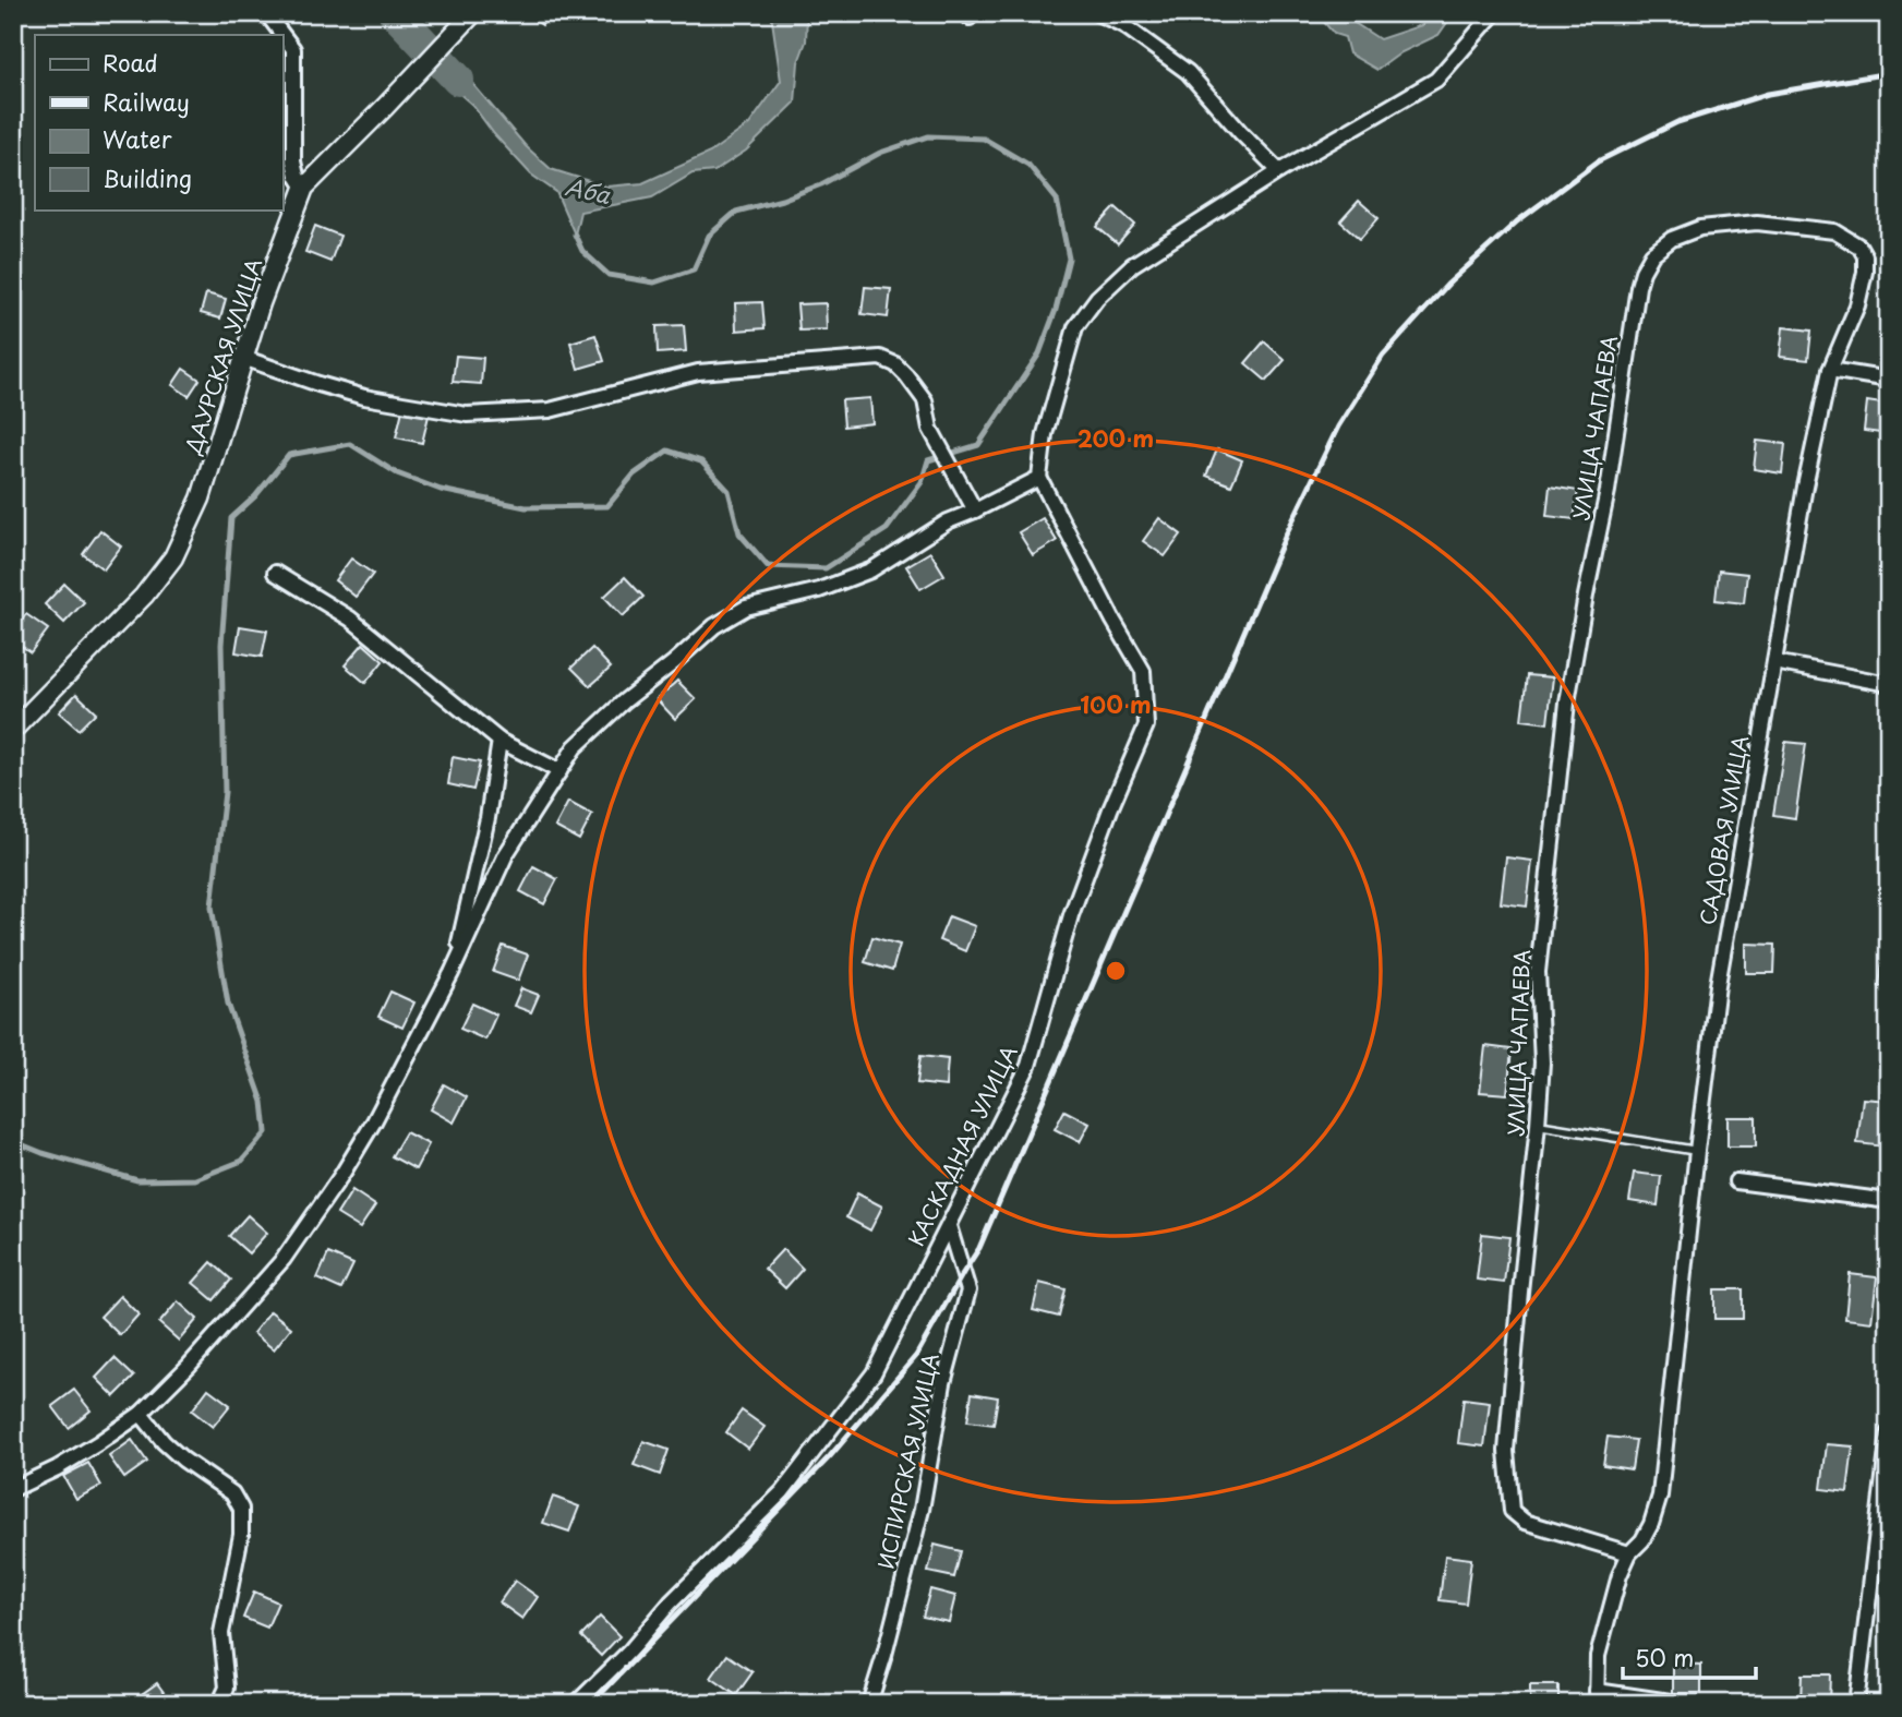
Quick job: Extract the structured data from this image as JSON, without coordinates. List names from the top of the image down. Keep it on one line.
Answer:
{"streets":{"street":["ДАУРСКАЯ УЛИЦА","УЛИЦА ЧАПАЕВА","САДОВАЯ УЛИЦА","КАСКАДНАЯ УЛИЦА","ИСПИРСКАЯ УЛИЦА"]},"crossings":[["УЛИЦА ЧАПАЕВА","САДОВАЯ УЛИЦА"],["КАСКАДНАЯ УЛИЦА","ИСПИРСКАЯ УЛИЦА"]],"water":["Аба"],"legend":["Road","Railway","Water","Building"],"scale_bar":"50 m","rings":["200 m","100 m"]}
